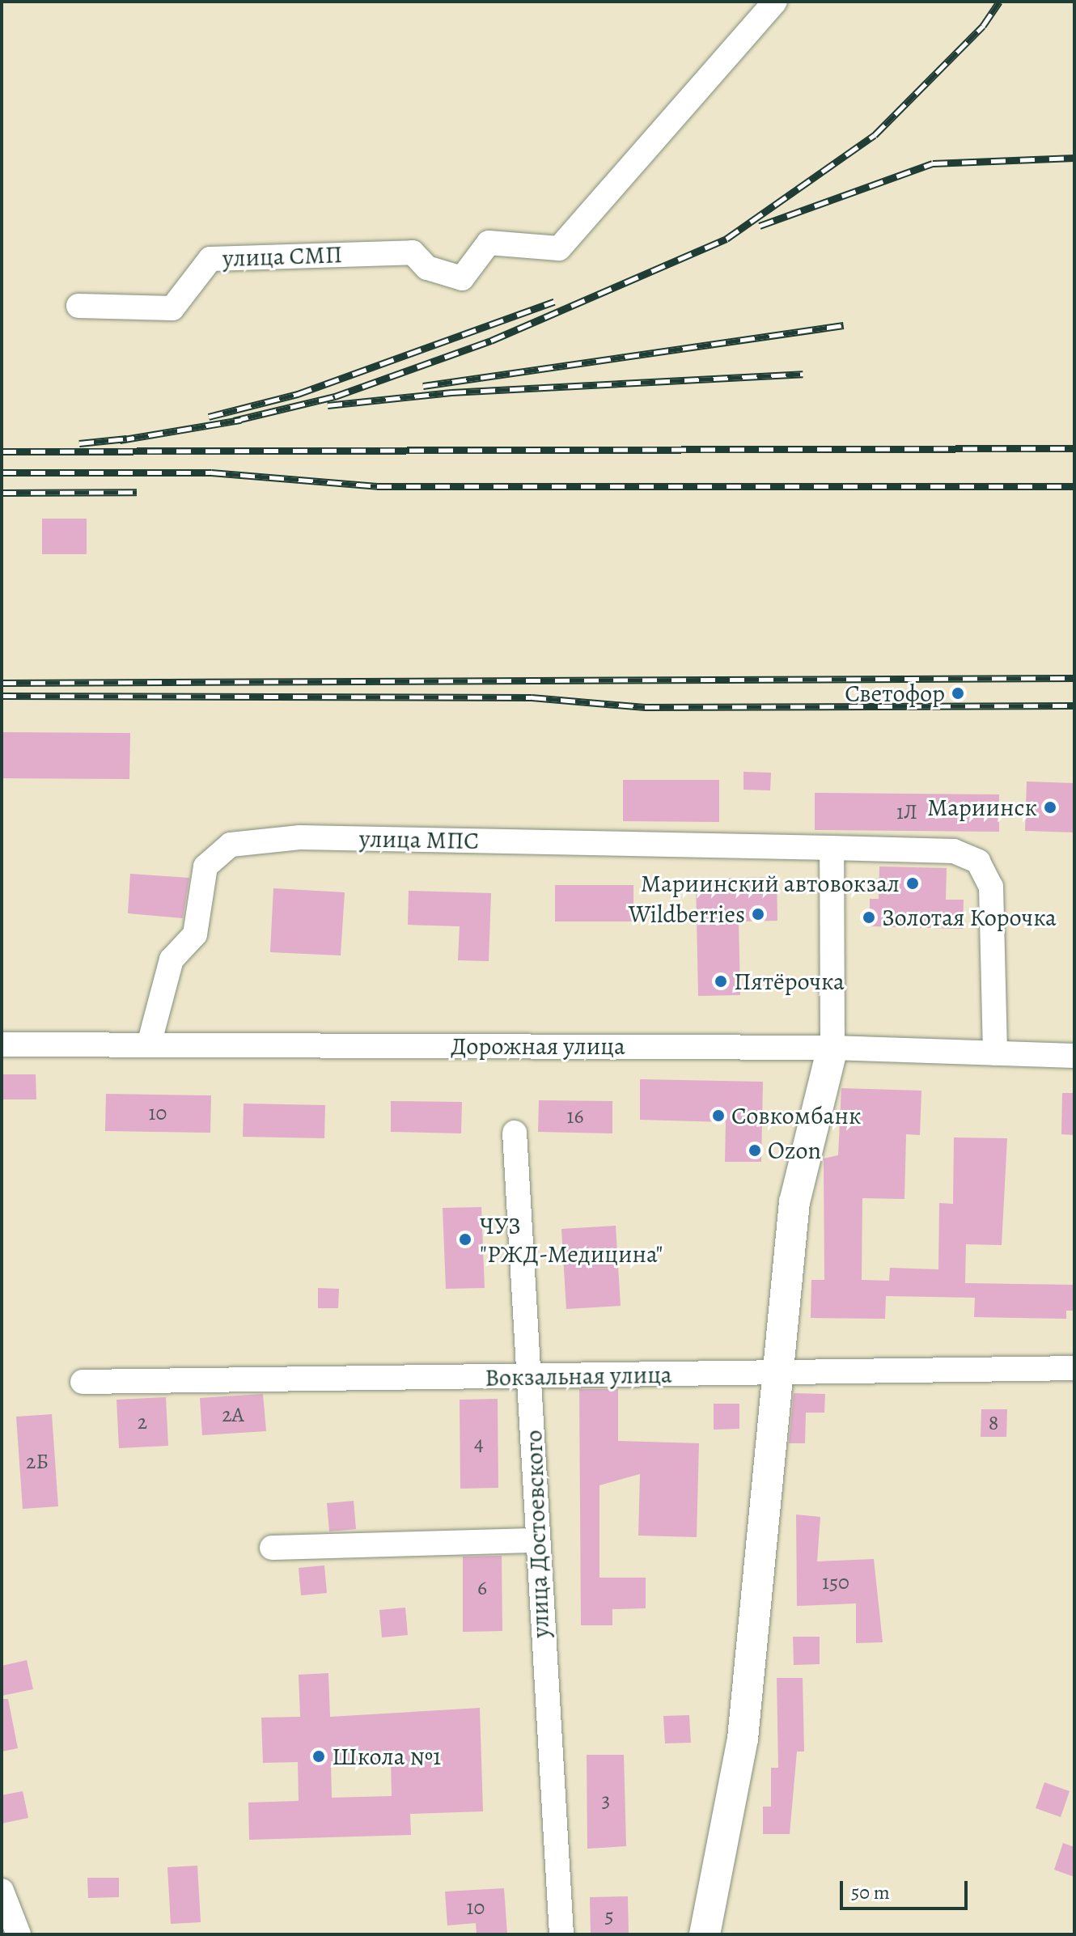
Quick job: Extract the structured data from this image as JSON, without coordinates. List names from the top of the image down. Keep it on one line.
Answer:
{"streets":{"street":["улица СМП","улица МПС","Дорожная улица","Вокзальная улица","улица Достоевского"]},"crossings":[["улица МПС","Дорожная улица"],["Вокзальная улица","улица Достоевского"]],"places":["Светофор","Мариинск","Мариинский автовокзал","Wildberries","Золотая Корочка","Пятёрочка","Совкомбанк","Ozon","ЧУЗ \"РЖД-Медицина\"","Школа №1"],"house_numbers":["1Л","10","16","2А","2","8","4","2Б","150","6","3","10","5"],"scale_bar":"50 m"}
